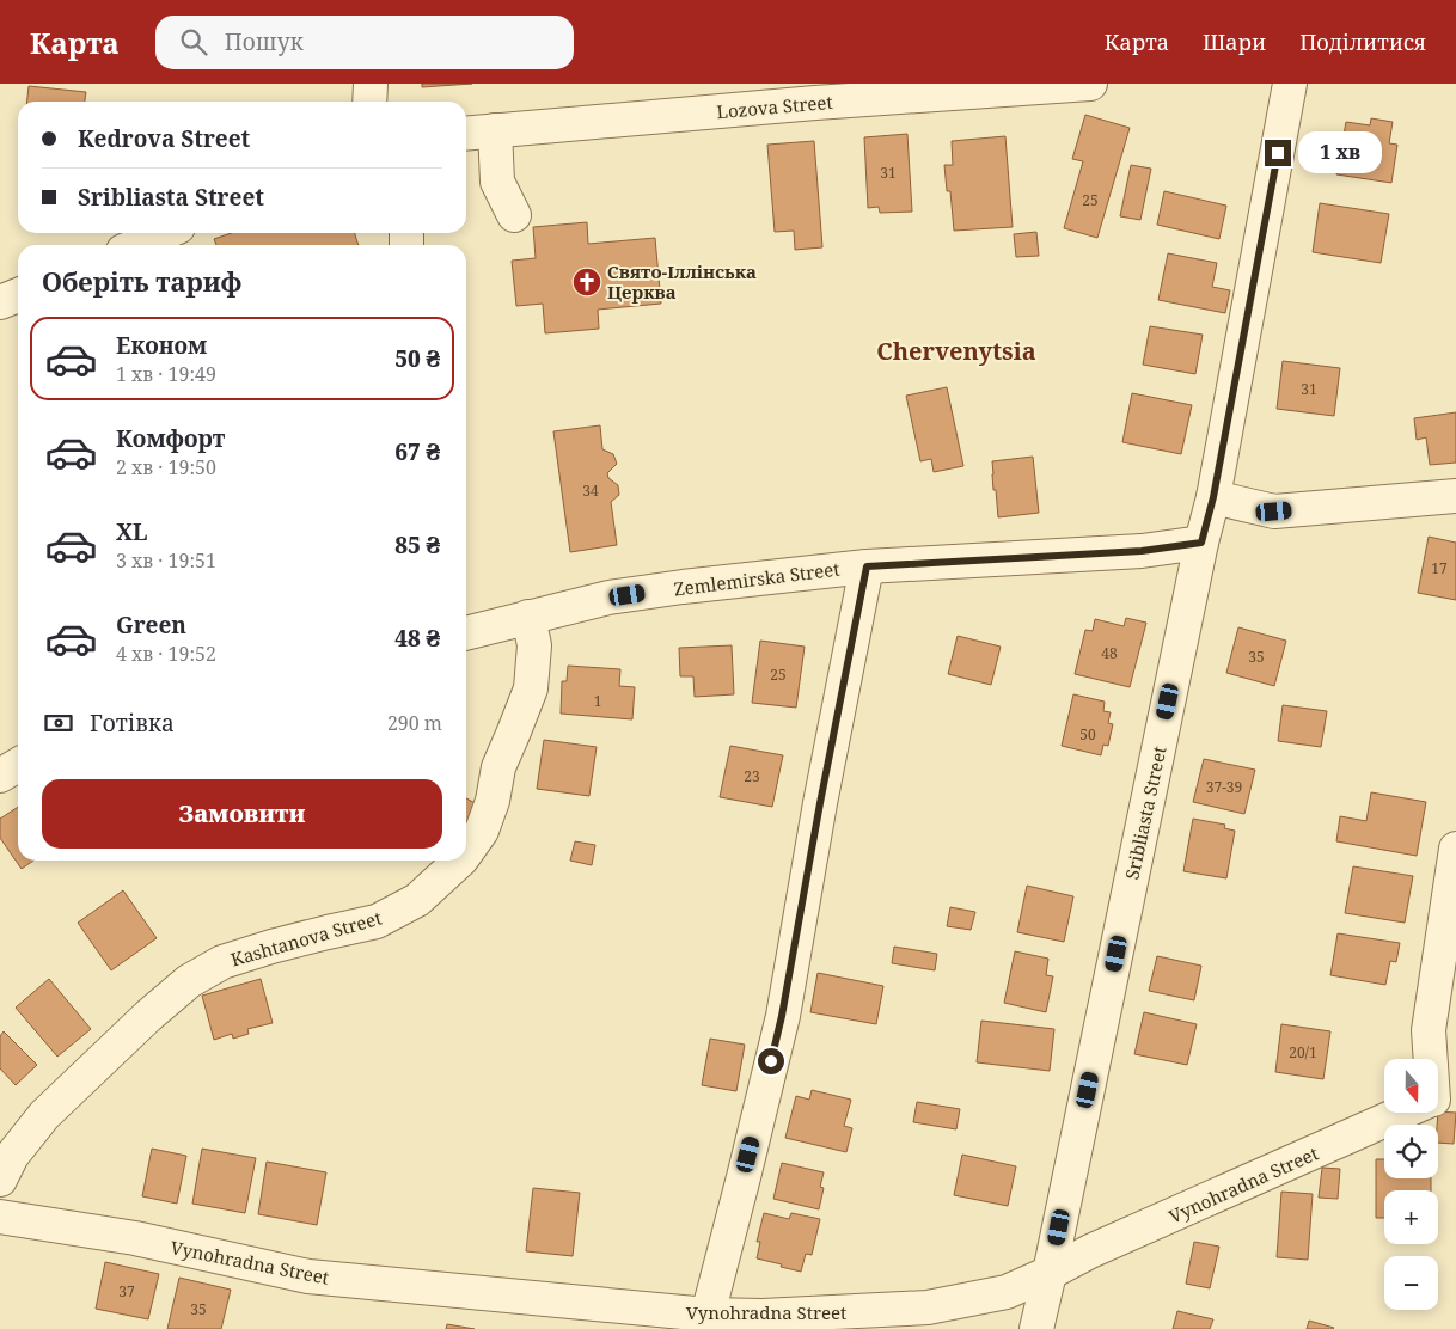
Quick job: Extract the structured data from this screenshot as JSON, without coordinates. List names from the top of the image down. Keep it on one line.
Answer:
{"streets":{"street":["Lozova Street","Zemlemirska Street","Sribliasta Street","Kashtanova Street","Vynohradna Street"]},"crossings":[["Zemlemirska Street","Sribliasta Street"],["Zemlemirska Street","Kashtanova Street"],["Sribliasta Street","Vynohradna Street"]],"districts":["Chervenytsia"],"places":{"church":["Свято-Іллінська Церква"]},"house_numbers":["31","25","31","34","17","48","35","25","1","50","23","37-39","20/1","37","35"],"north":"bottom","page":{"header":"Карта","search":"Пошук","nav":["Карта","Шари","Поділитися"],"banner":["Kedrova Street","Sribliasta Street"],"bubble":"1 хв","heading":"Оберіть тариф","list":[{"name":"Економ","note":"1 хв · 19:49","value":"50 ₴"},{"name":"Комфорт","note":"2 хв · 19:50","value":"67 ₴"},{"name":"XL","note":"3 хв · 19:51","value":"85 ₴"},{"name":"Green","note":"4 хв · 19:52","value":"48 ₴"}],"pay":["Готівка","290 m"],"buttons":"Замовити","map_buttons":["+","−"]}}
